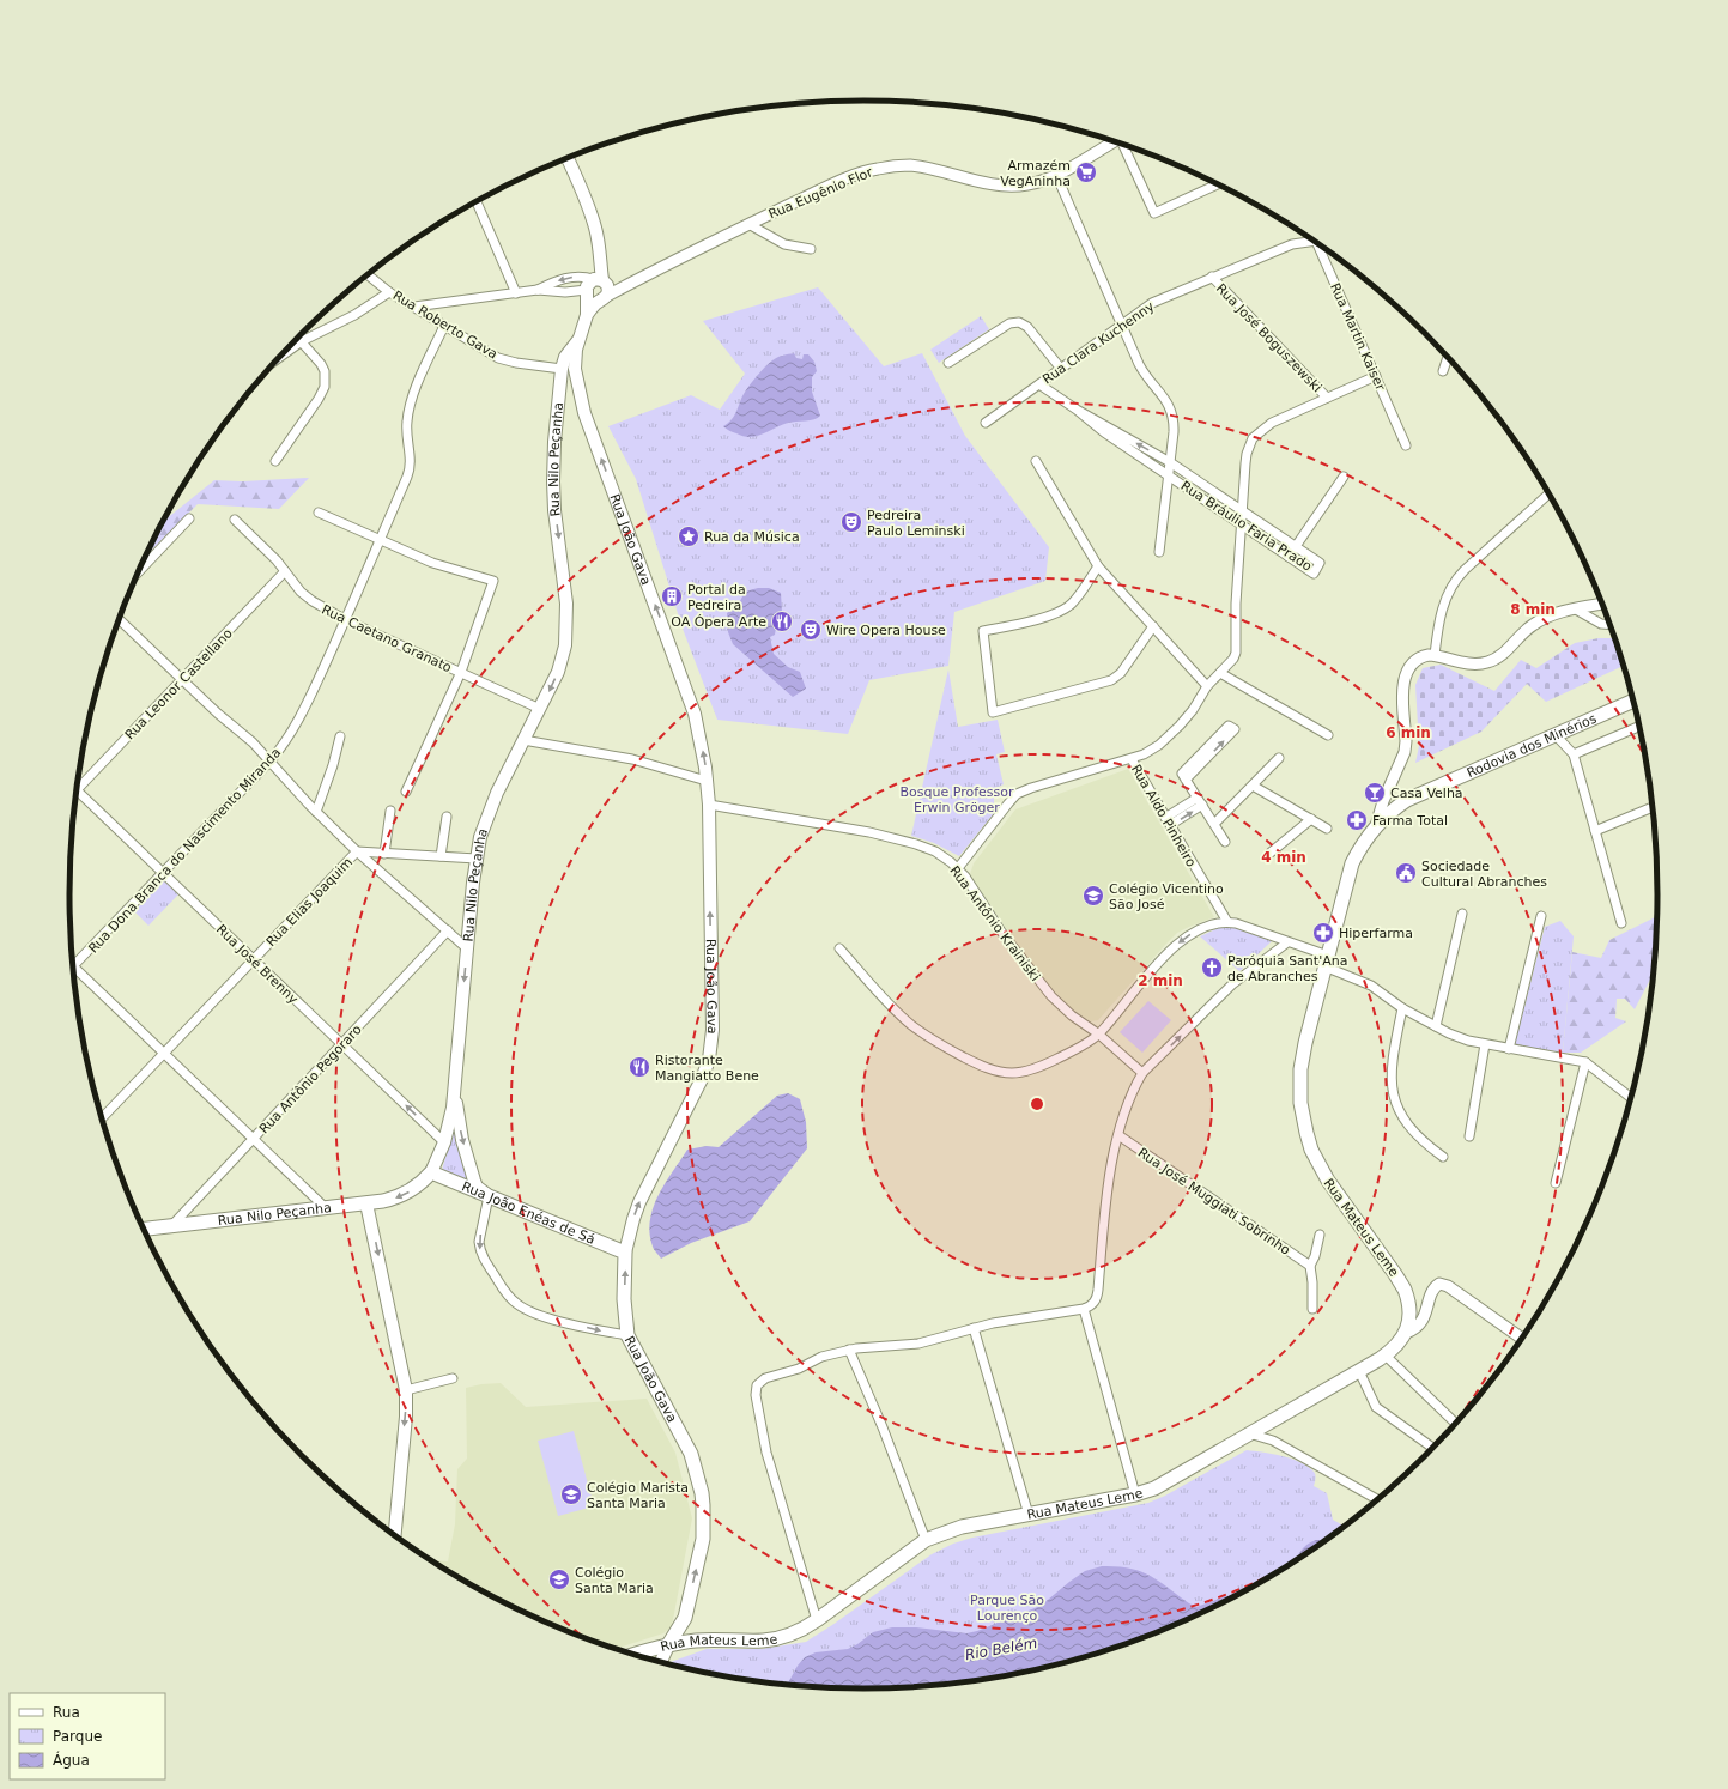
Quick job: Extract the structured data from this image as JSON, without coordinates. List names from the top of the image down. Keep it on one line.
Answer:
{"streets":{"main road":["Rua Nilo Peçanha","Rua João Gava","Rodovia dos Minérios","Rua João Enéas de Sá","Rua Mateus Leme"],"street":["Rua Eugênio Flor","Rua Roberto Gava","Rua Martin Kaiser","Rua José Boguszewski","Rua Clara Kuchenny","Rua Bráulio Faria Prado","Rua Caetano Granato","Rua Leonor Castellano","Rua Aldo Pinheiro","Rua Dona Branca do Nascimento Miranda","Rua Elias Joaquim","Rua Antônio Krainiski","Rua José Brenny","Rua Antônio Pegoraro","Rua José Muggiati Sobrinho"]},"crossings":[["Rua Eugênio Flor","Rua Nilo Peçanha"],["Rua Roberto Gava","Rua Nilo Peçanha"],["Rua Roberto Gava","Rua Dona Branca do Nascimento Miranda"],["Rua José Boguszewski","Rua Clara Kuchenny"],["Rua Clara Kuchenny","Rua Bráulio Faria Prado"],["Rua Nilo Peçanha","Rua João Gava"],["Rua Nilo Peçanha","Rua Caetano Granato"],["Rua Nilo Peçanha","Rua Elias Joaquim"],["Rua Nilo Peçanha","Rua José Brenny"],["Rua Nilo Peçanha","Rua Antônio Pegoraro"],["Rua Nilo Peçanha","Rua João Enéas de Sá"],["Rua João Gava","Rua Antônio Krainiski"],["Rua João Gava","Rua João Enéas de Sá"],["Rua João Gava","Rua Mateus Leme"],["Rua Caetano Granato","Rua Leonor Castellano"],["Rua Caetano Granato","Rua Dona Branca do Nascimento Miranda"],["Rodovia dos Minérios","Rua Mateus Leme"],["Rua Dona Branca do Nascimento Miranda","Rua José Brenny"],["Rua Elias Joaquim","Rua José Brenny"],["Rua José Brenny","Rua Antônio Pegoraro"]],"one_way":["Rua Nilo Peçanha","Rua João Gava"],"water":["Rio Belém"],"parks":["Bosque Professor Erwin Gröger","Parque São Lourenço"],"places":{"supermarket":["Armazém VegAninha"],"theatre":["Pedreira Paulo Leminski","Wire Opera House"],"place":["Rua da Música"],"building":["Portal da Pedreira"],"restaurant":["OA Ópera Arte","Ristorante Mangiatto Bene"],"bar":["Casa Velha"],"pharmacy":["Farma Total","Hiperfarma"],"public building":["Sociedade Cultural Abranches"],"school or university":["Colégio Vicentino São José","Colégio Marista Santa Maria","Colégio Santa Maria"],"church":["Paróquia Sant'Ana de Abranches"]},"legend":["Rua","Parque","Água"],"rings":["8 min","6 min","4 min","2 min"]}
